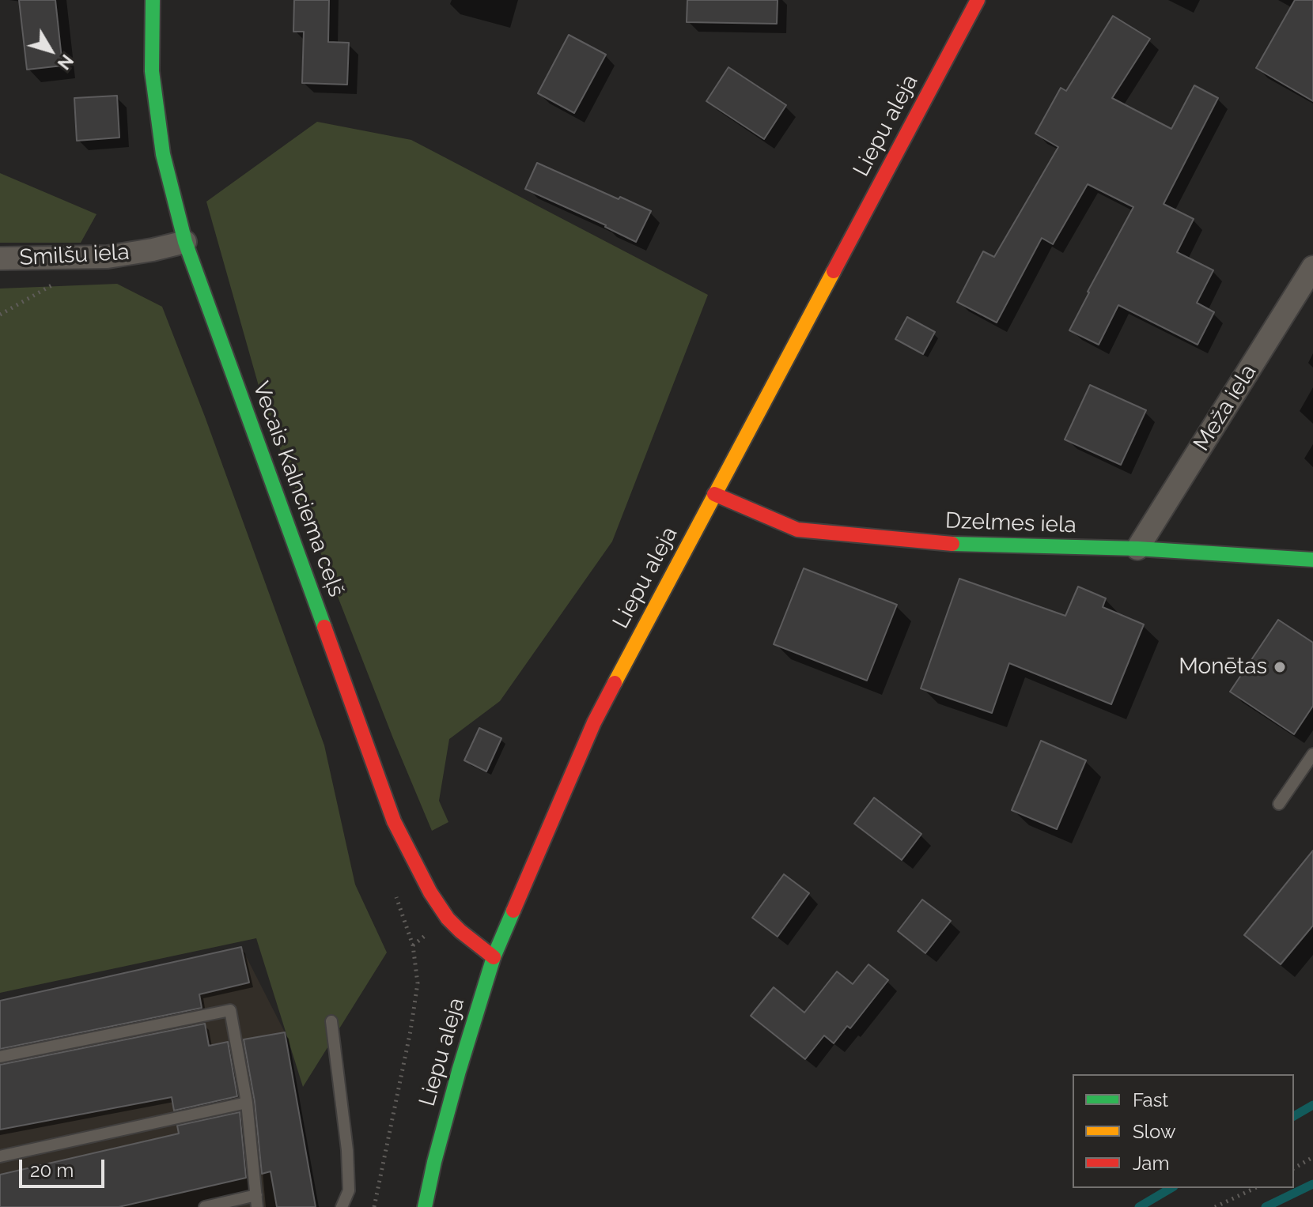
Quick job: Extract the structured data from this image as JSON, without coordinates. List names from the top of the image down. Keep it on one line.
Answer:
{"streets":{"street":["Liepu aleja","Smilšu iela","Meža iela","Vecais Kalnciema ceļš","Dzelmes iela"]},"crossings":[["Liepu aleja","Vecais Kalnciema ceļš"],["Liepu aleja","Dzelmes iela"],["Smilšu iela","Vecais Kalnciema ceļš"],["Meža iela","Dzelmes iela"]],"places":["Monētas"],"legend":["Fast","Slow","Jam"],"scale_bar":"20 m","north":"bottom right"}
